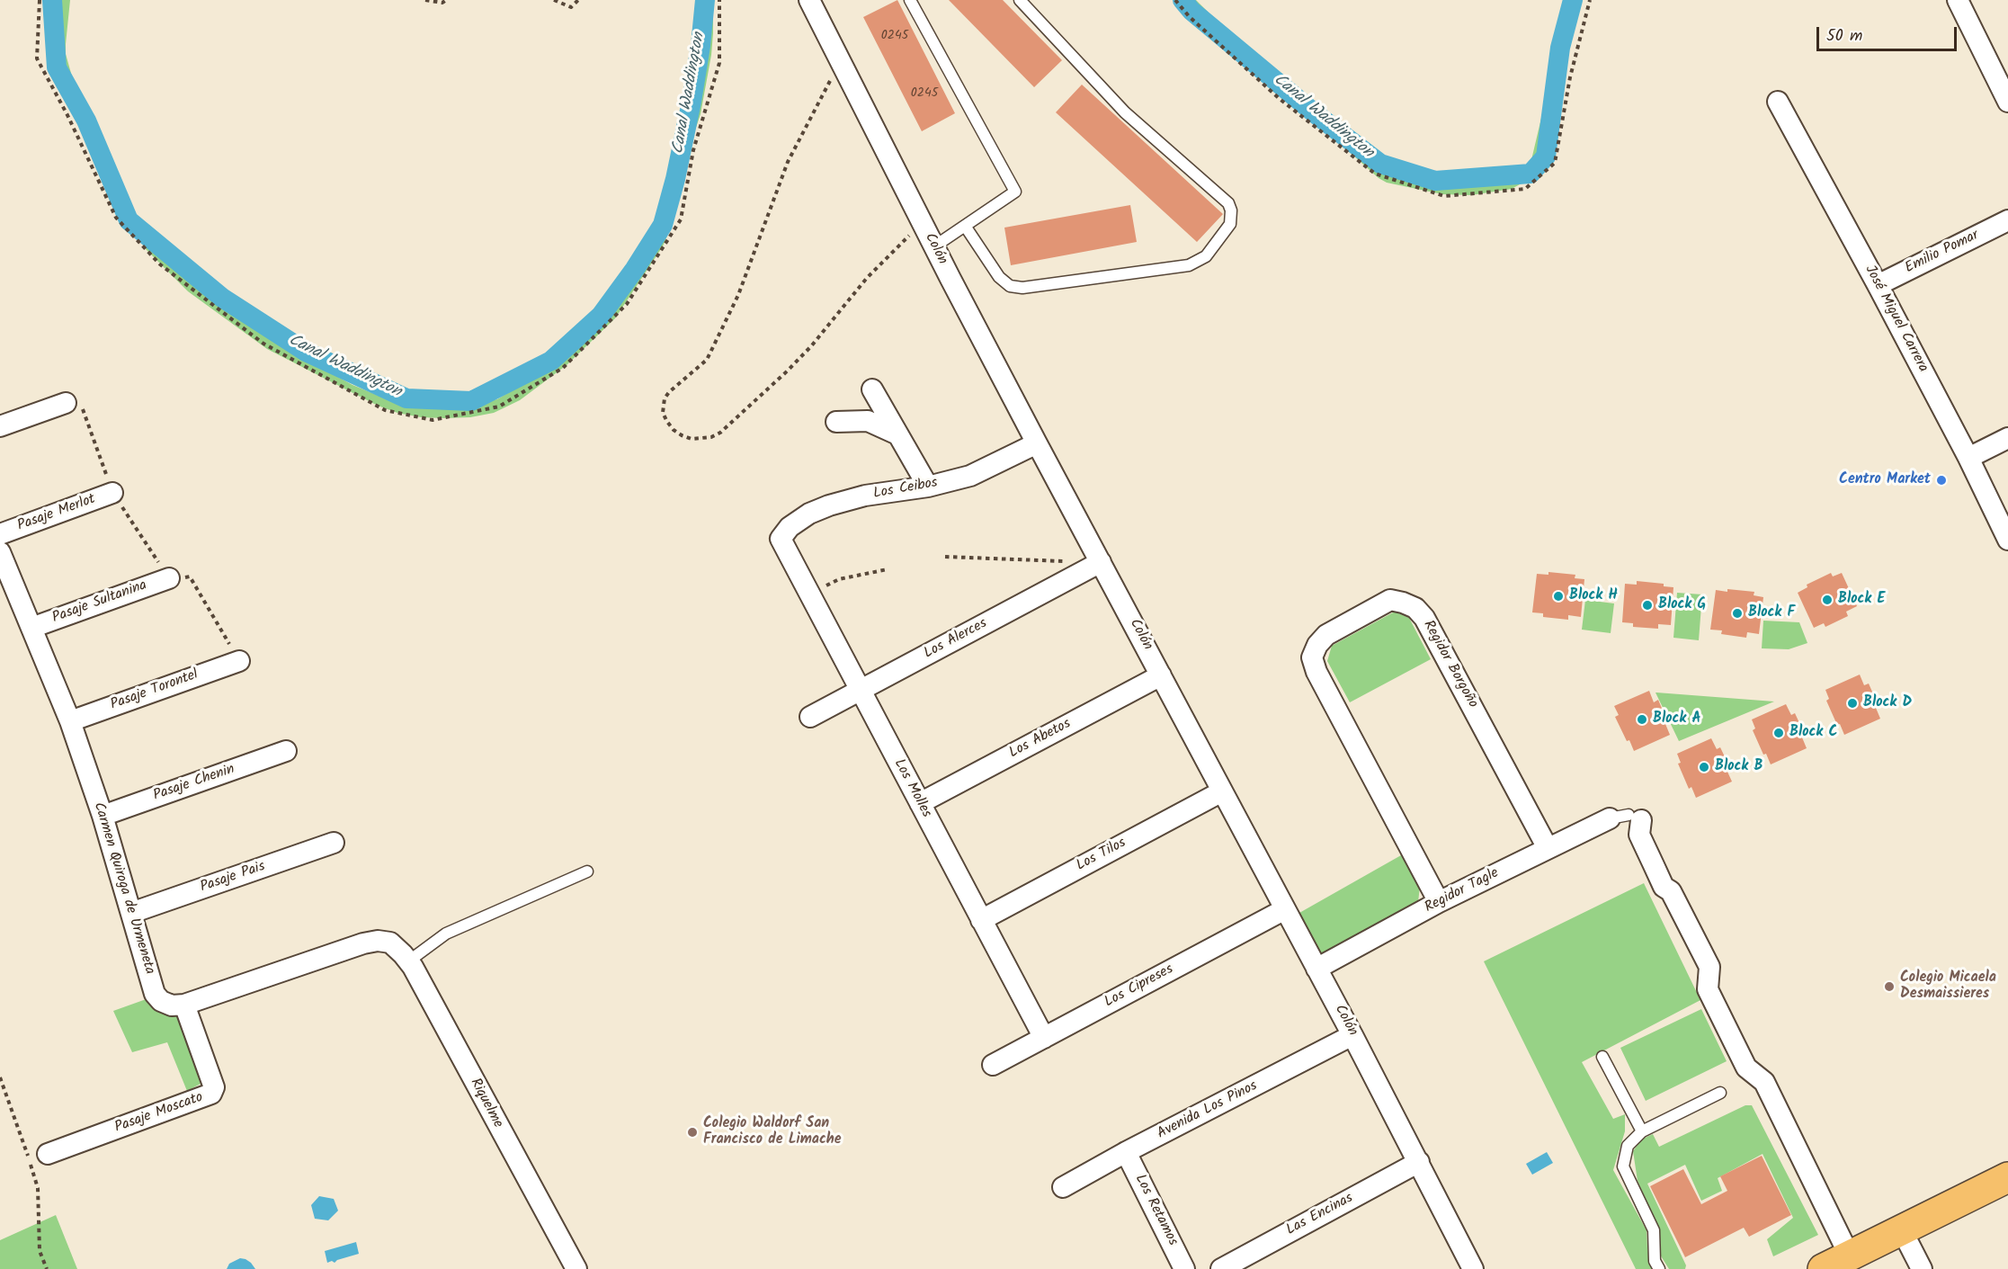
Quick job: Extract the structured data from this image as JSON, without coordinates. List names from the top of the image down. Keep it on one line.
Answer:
{"streets":{"street":["Colón","Emilio Pomar","José Miguel Carrera","Los Ceibos","Pasaje Merlot","Pasaje Sultanina","Los Alerces","Regidor Borgoño","Pasaje Torontel","Los Abetos","Pasaje Chenin","Los Molles","Los Tilos","Pasaje Pais","Carmen Quiroga de Urmeneta","Regidor Tagle","Los Cipreses","Riquelme","Avenida Los Pinos","Pasaje Moscato","Los Retamos","Las Encinas"]},"crossings":[["Colón","Los Ceibos"],["Colón","Los Alerces"],["Colón","Los Abetos"],["Colón","Los Tilos"],["Colón","Regidor Tagle"],["Colón","Los Cipreses"],["Colón","Avenida Los Pinos"],["Colón","Las Encinas"],["Emilio Pomar","José Miguel Carrera"],["Los Ceibos","Los Molles"],["Pasaje Sultanina","Carmen Quiroga de Urmeneta"],["Los Alerces","Los Molles"],["Regidor Borgoño","Regidor Tagle"],["Pasaje Torontel","Carmen Quiroga de Urmeneta"],["Los Abetos","Los Molles"],["Pasaje Chenin","Carmen Quiroga de Urmeneta"],["Los Molles","Los Tilos"],["Los Molles","Los Cipreses"],["Pasaje Pais","Carmen Quiroga de Urmeneta"],["Carmen Quiroga de Urmeneta","Riquelme"],["Carmen Quiroga de Urmeneta","Pasaje Moscato"],["Riquelme","Pasaje Moscato"],["Avenida Los Pinos","Los Retamos"]],"water":["Canal Waddington"],"places":["Centro Market","Block H","Block E","Block G","Block F","Block D","Block A","Block C","Block B","Colegio Micaela Desmaissieres","Colegio Waldorf San Francisco de Limache"],"house_numbers":["0245","0245"],"scale_bar":"50 m"}
